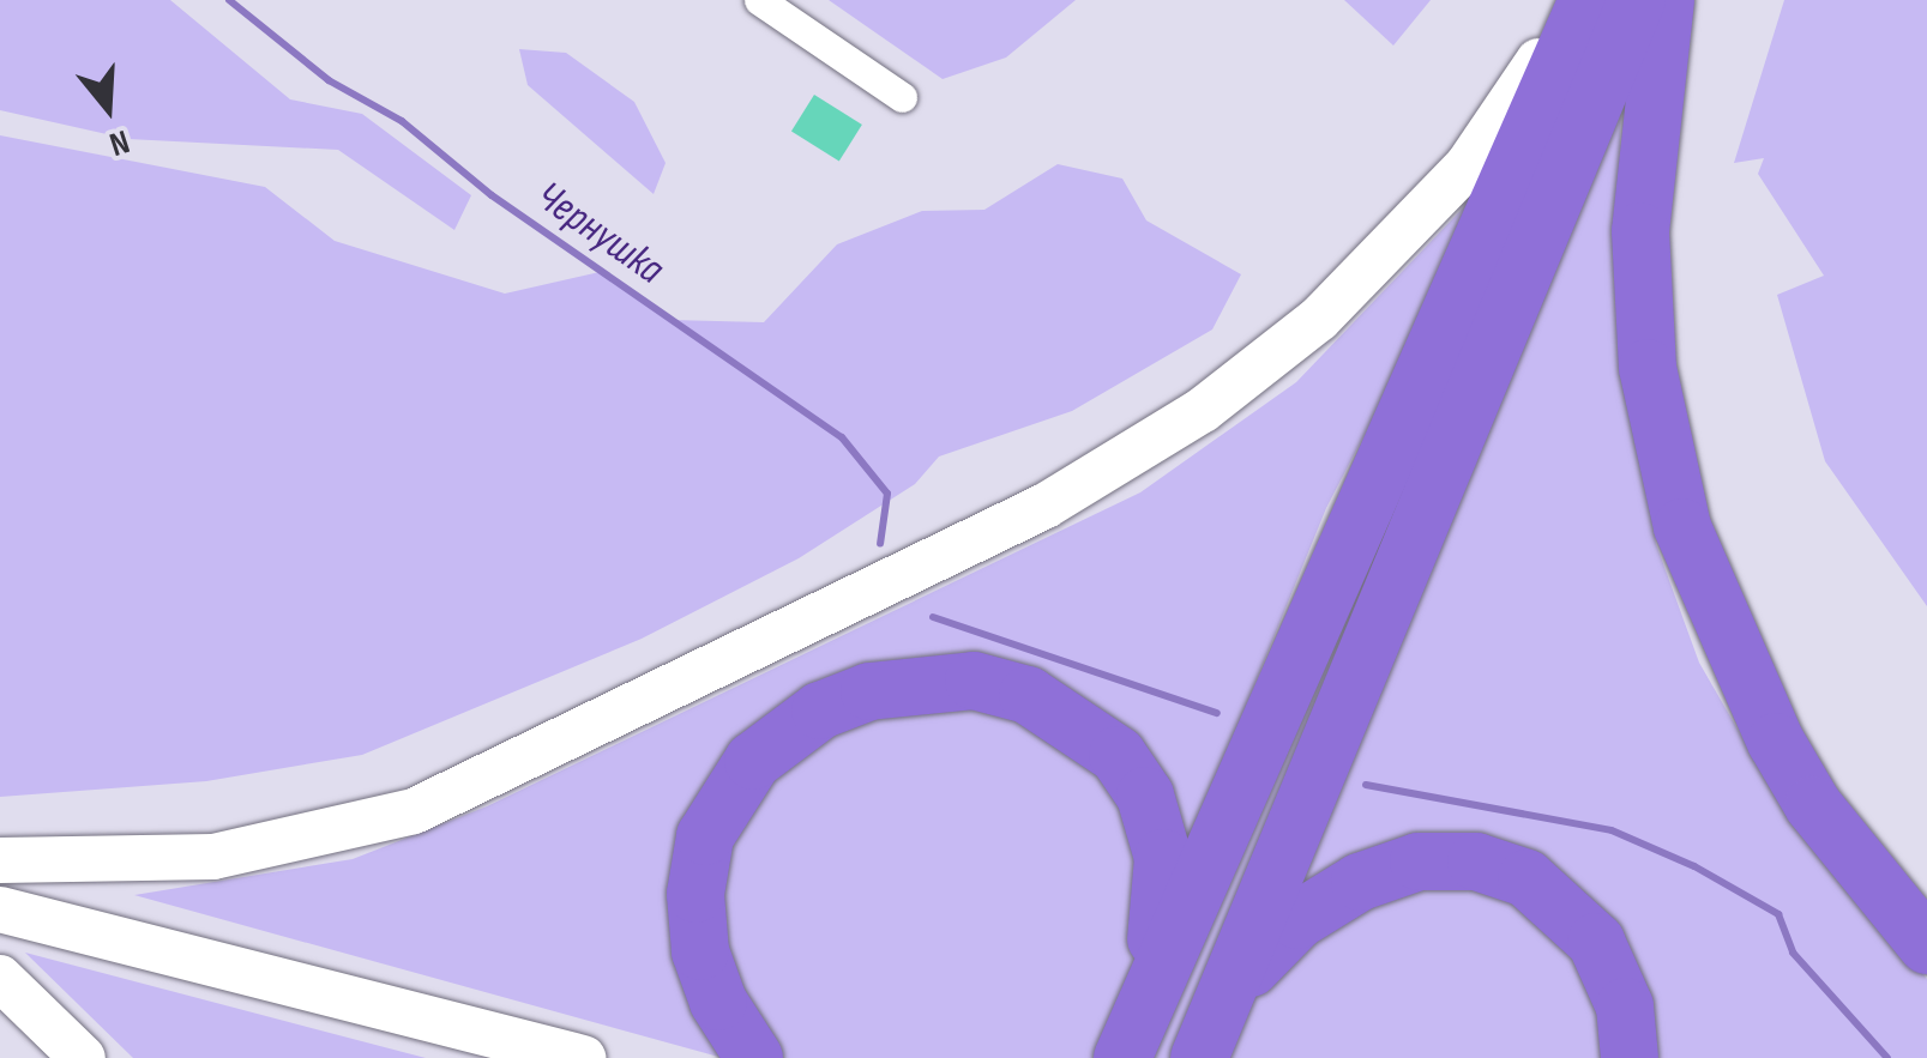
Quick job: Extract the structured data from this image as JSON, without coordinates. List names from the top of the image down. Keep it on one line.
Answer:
{"water":["Чернушка"],"north":"bottom"}
